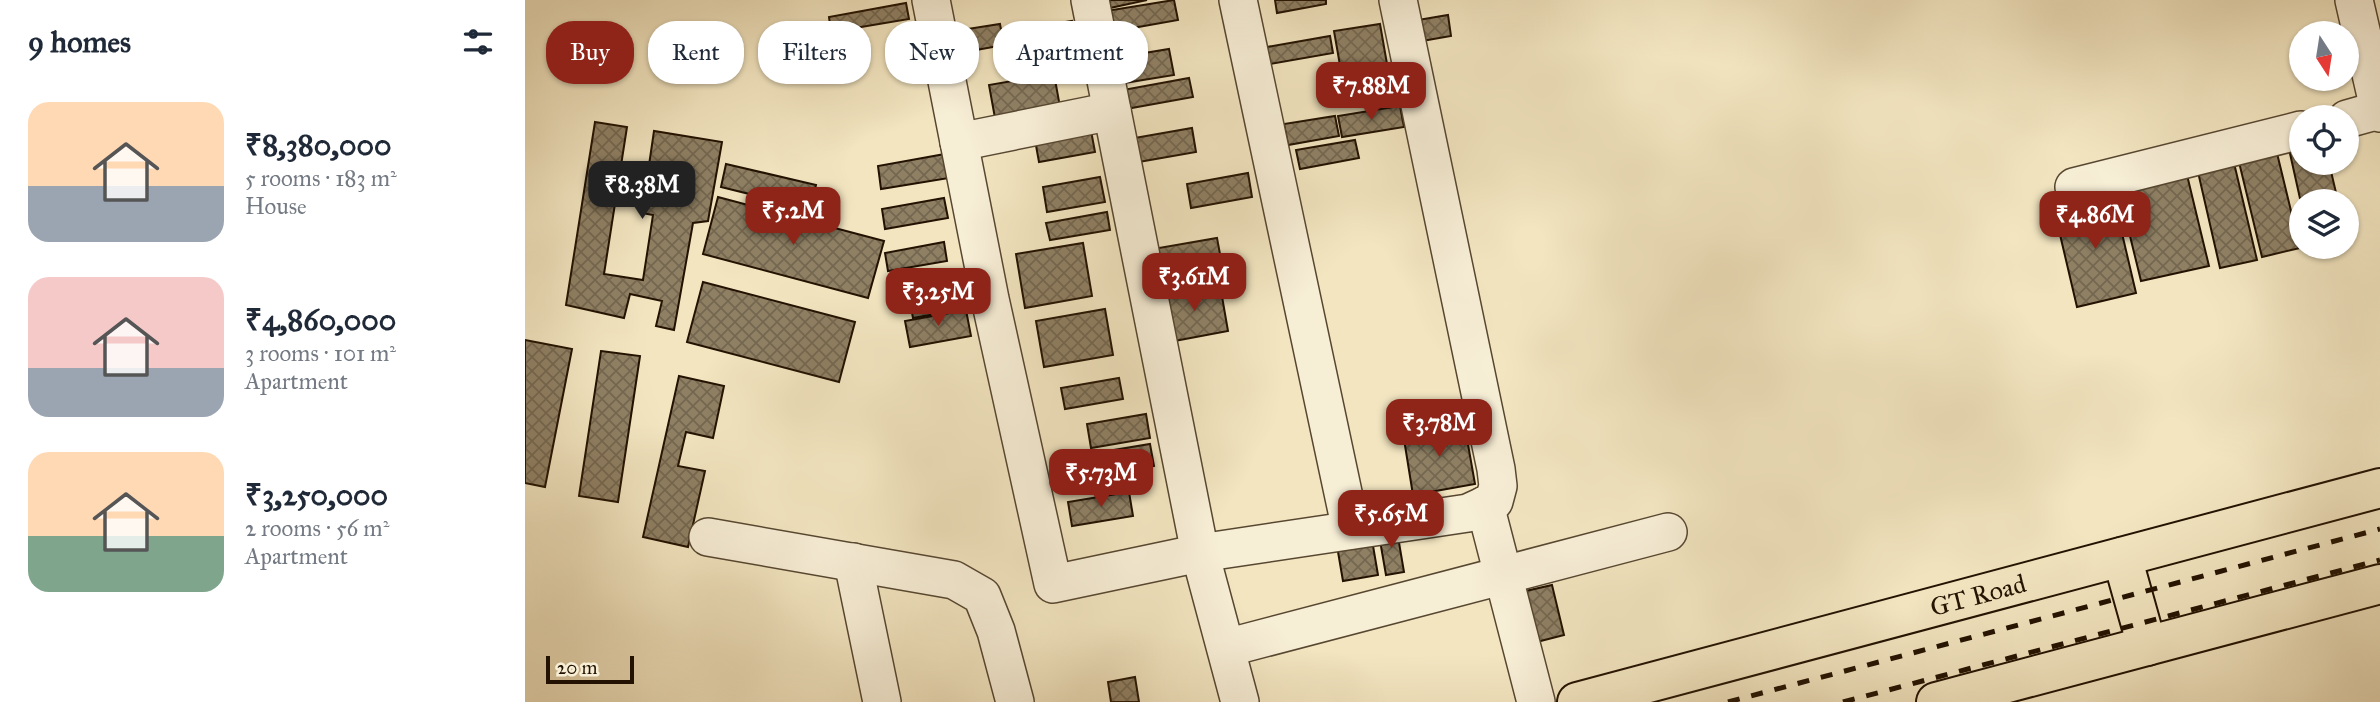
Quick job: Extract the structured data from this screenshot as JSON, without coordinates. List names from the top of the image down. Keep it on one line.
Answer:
{"streets":{"highway":["GT Road"]},"scale_bar":"20 m","north":"bottom","page":{"heading":"9 homes","chip":["Buy","Rent","Filters","New","Apartment"],"price":["₹7.88M","₹8.38M","₹5.2M","₹4.86M","₹3.61M","₹3.25M","₹3.78M","₹5.73M","₹5.65M"],"list":[{"name":"₹8,380,000","note":"5 rooms · 183 m² · House"},{"name":"₹4,860,000","note":"3 rooms · 101 m² · Apartment"},{"name":"₹3,250,000","note":"2 rooms · 56 m² · Apartment"}],"scale":"20 m"}}
